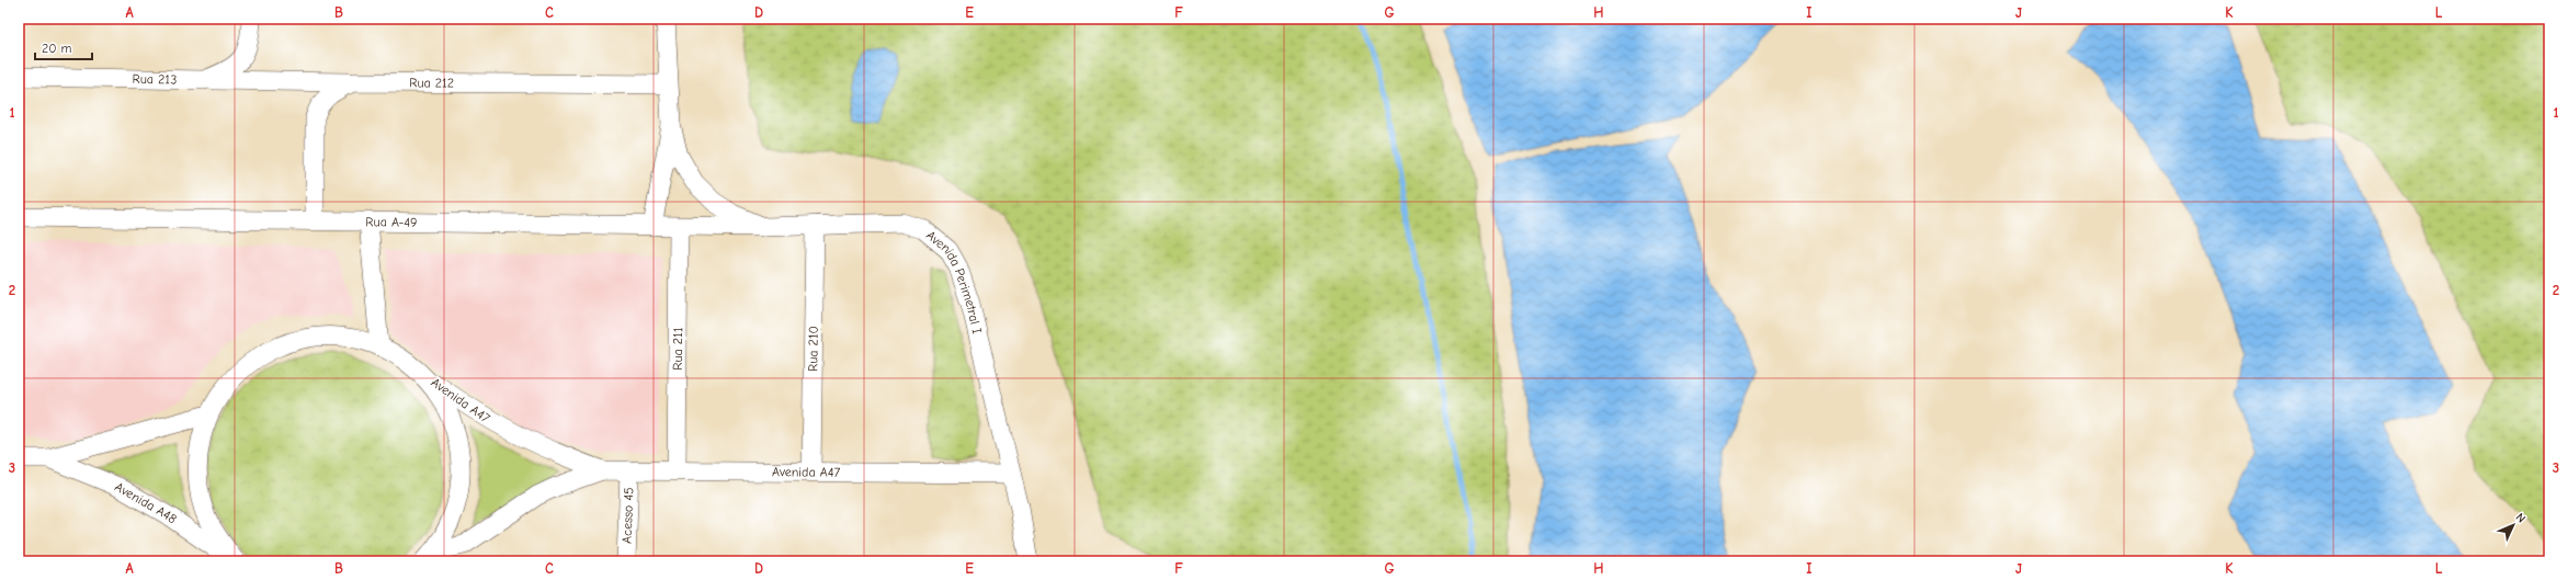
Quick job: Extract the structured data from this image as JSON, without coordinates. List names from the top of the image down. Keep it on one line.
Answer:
{"streets":{"street":["Rua 213","Rua 212","Rua A-49","Avenida Perimetral I","Rua 211","Rua 210","Avenida A47","Avenida A48","Acesso 45"]},"crossings":[["Rua 212","Rua A-49"],["Rua 212","Avenida Perimetral I"],["Rua A-49","Avenida Perimetral I"],["Rua A-49","Rua 211"],["Avenida Perimetral I","Rua 210"],["Avenida Perimetral I","Avenida A47"],["Rua 211","Avenida A47"],["Rua 210","Avenida A47"],["Avenida A47","Acesso 45"]],"scale_bar":"20 m","north":"top right","grid":{"columns":["A","B","C","D","E","F","G","H","I","J","K","L"],"rows":["1","2","3"]}}
